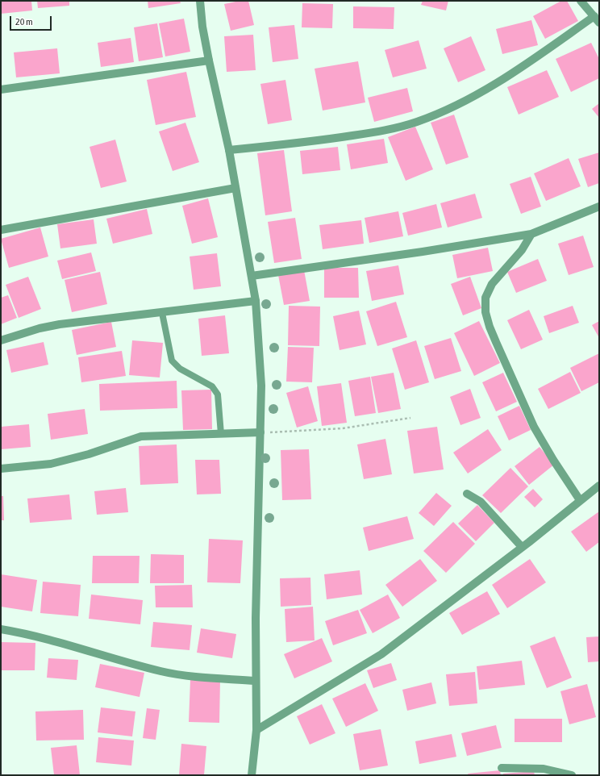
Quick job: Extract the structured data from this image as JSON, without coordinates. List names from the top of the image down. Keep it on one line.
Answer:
{"scale_bar":"20 m"}
